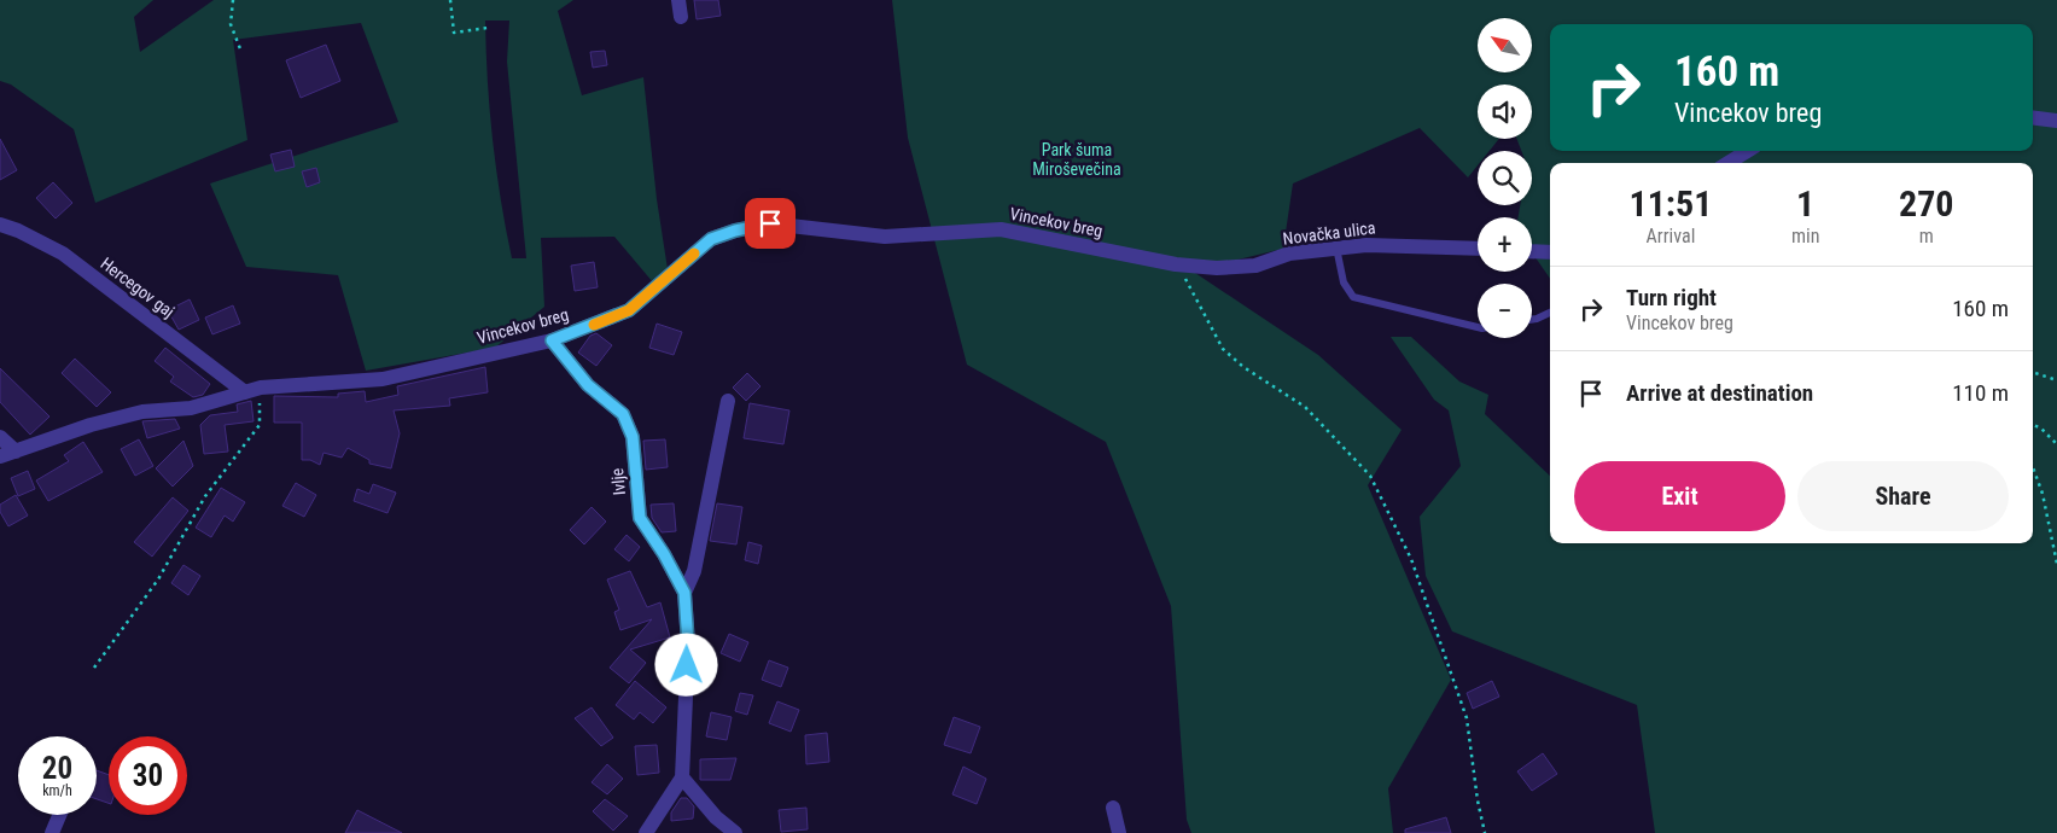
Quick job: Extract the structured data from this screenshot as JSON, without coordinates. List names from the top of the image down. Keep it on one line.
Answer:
{"streets":{"street":["Vincekov breg","Novačka ulica","Hercegov gaj","Ivlje"]},"crossings":[["Vincekov breg","Novačka ulica"],["Vincekov breg","Hercegov gaj"],["Vincekov breg","Ivlje"]],"parks":["Park šuma Miroševečina"],"north":"top left","page":{"map_buttons":["+","−"],"turn":["160 m","Vincekov breg"],"eta":["11:51","Arrival","1","min","270","m"],"list":[{"name":"Turn right","note":"Vincekov breg","value":"160 m"},{"name":"Arrive at destination","value":"110 m"}],"buttons":["Exit","Share"],"speed":"20 km/h","limit":"30"}}
